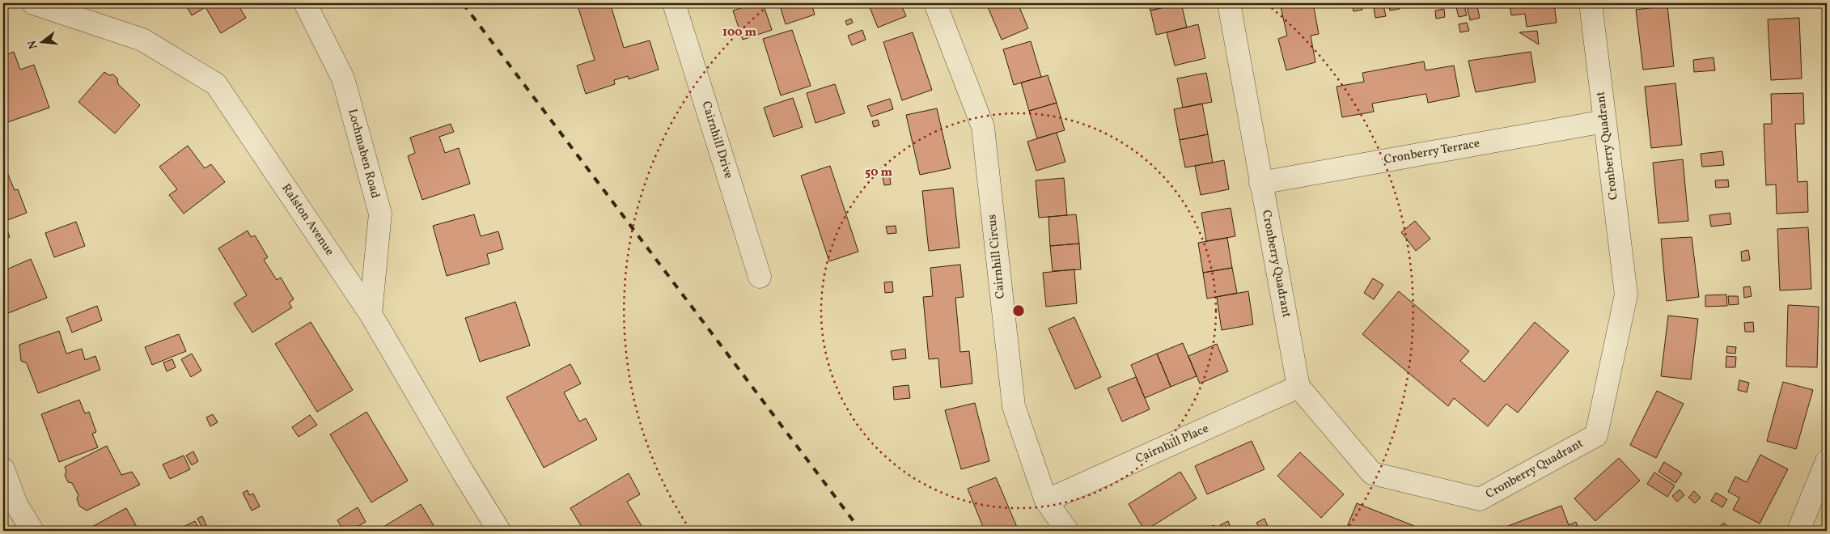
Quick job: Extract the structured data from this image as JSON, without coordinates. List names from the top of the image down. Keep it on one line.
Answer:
{"streets":{"street":["Cairnhill Drive","Cronberry Quadrant","Cronberry Terrace","Lochmaben Road","Ralston Avenue","Cairnhill Circus","Cairnhill Place"]},"crossings":[["Cronberry Quadrant","Cronberry Terrace"],["Cronberry Quadrant","Cairnhill Place"],["Lochmaben Road","Ralston Avenue"],["Cairnhill Circus","Cairnhill Place"]],"north":"left","rings":["100 m","50 m"]}
